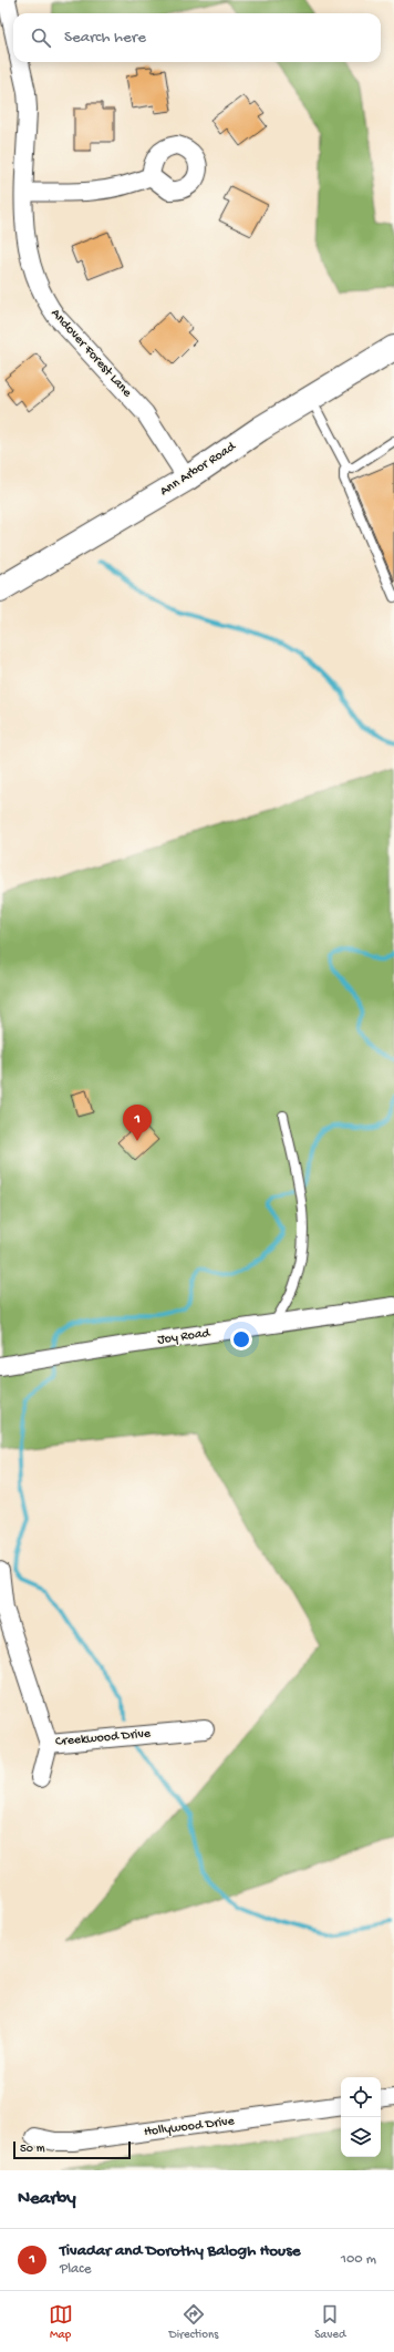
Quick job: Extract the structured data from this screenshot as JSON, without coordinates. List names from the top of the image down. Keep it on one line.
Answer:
{"streets":{"main road":["Ann Arbor Road"],"street":["Andover Forest Lane","Joy Road","Creekwood Drive","Hollywood Drive"]},"crossings":[["Andover Forest Lane","Ann Arbor Road"]],"scale_bar":"50 m","page":{"search":"Search here","pins":"1","scale":"50 m","heading":"Nearby","list":[{"mark":"1","name":"Tivadar and Dorothy Balogh House","note":"Place","value":"100 m"}],"nav":["Map","Directions","Saved"]}}
